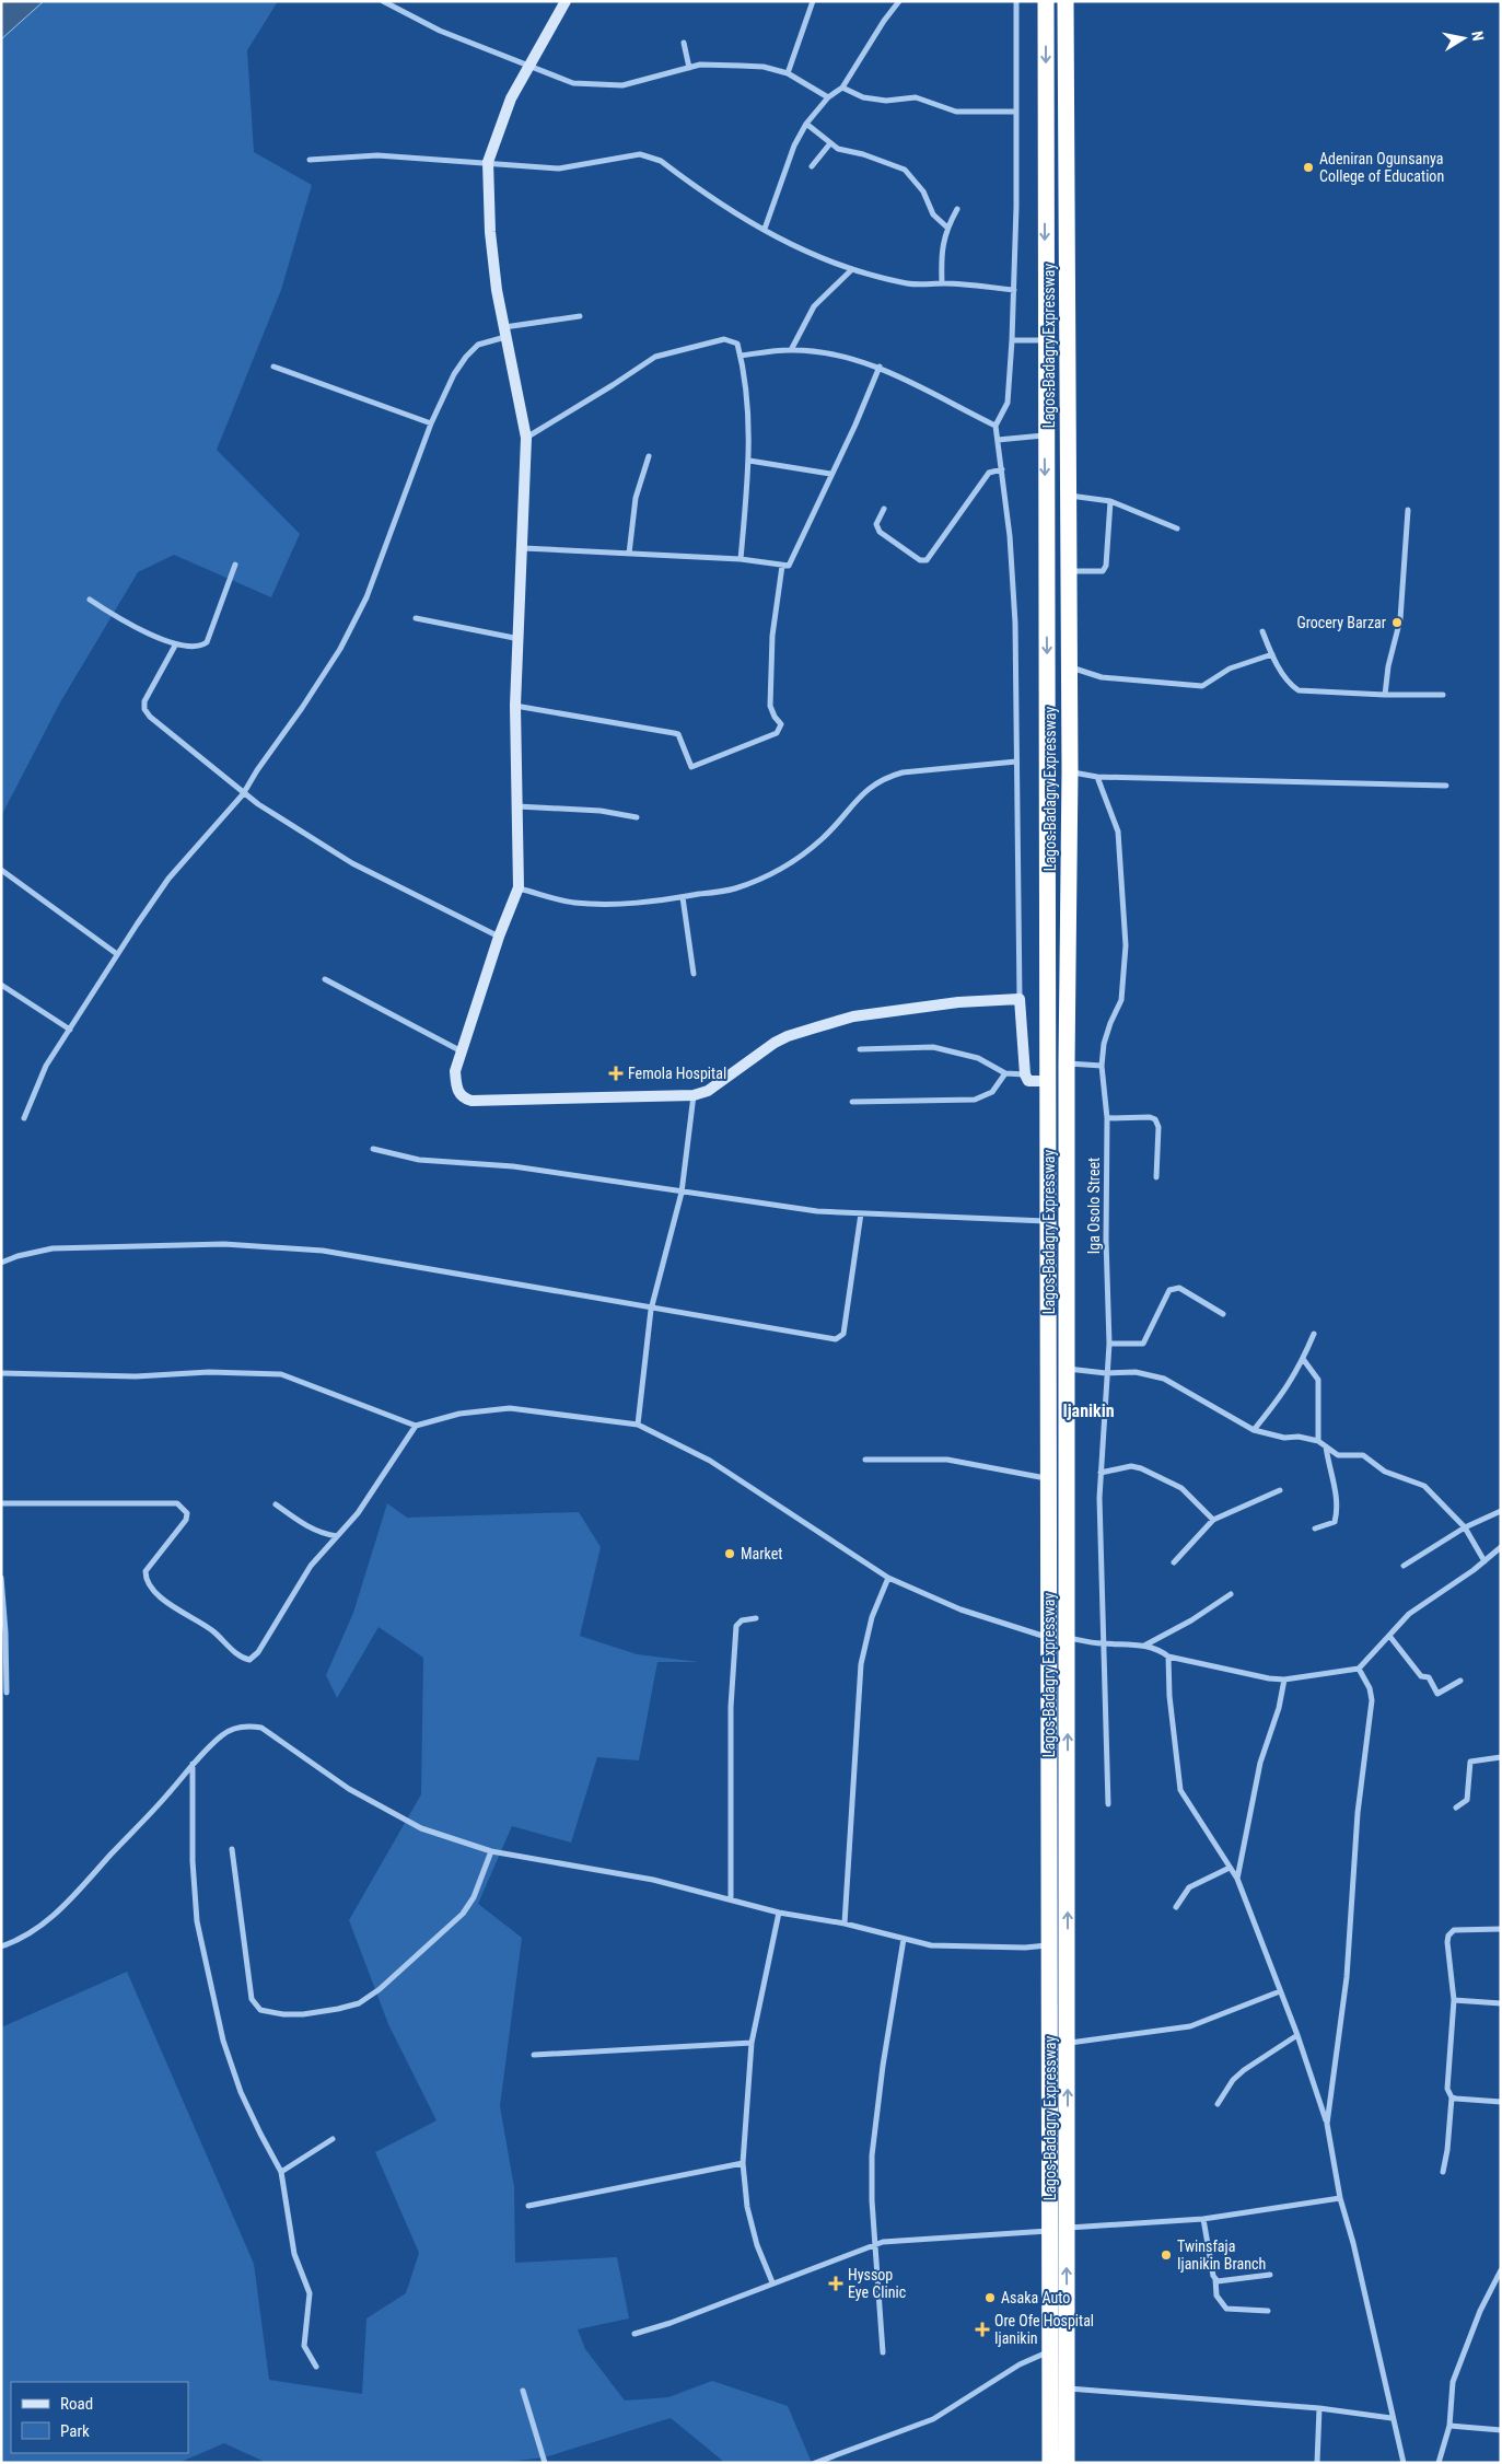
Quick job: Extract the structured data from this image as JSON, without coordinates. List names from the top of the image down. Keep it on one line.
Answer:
{"streets":{"highway":["Lagos-Badagry Expressway"],"street":["Iga Osolo Street"]},"districts":["Ijanikin"],"places":{"other":["Adeniran Ogunsanya College of Education","Grocery Barzar","Market","Twinsfaja Ijanikin Branch","Asaka Auto"],"health":["Femola Hospital","Hyssop Eye Clinic","Ore Ofe Hospital Ijanikin"]},"legend":["Road","Park"],"north":"right"}
